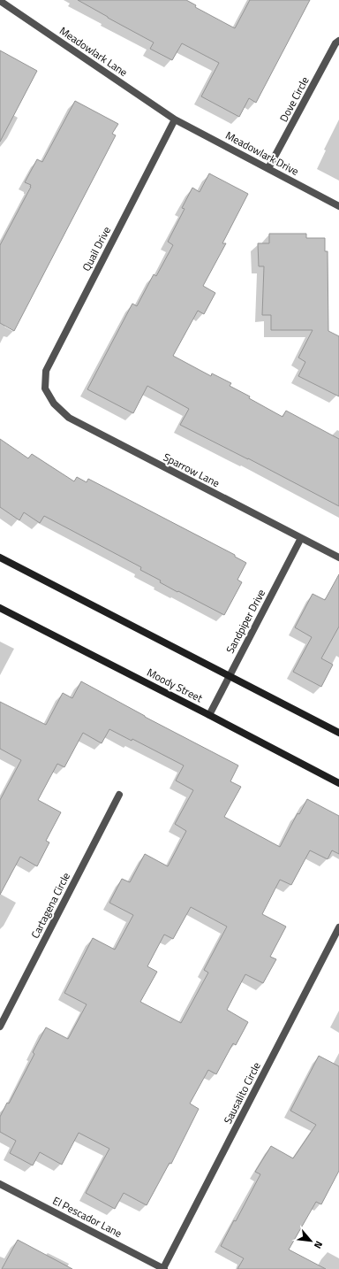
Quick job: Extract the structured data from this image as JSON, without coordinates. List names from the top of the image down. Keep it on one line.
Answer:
{"streets":{"main road":["Moody Street"],"street":["Meadowlark Lane","Dove Circle","Meadowlark Drive","Quail Drive","Sparrow Lane","Sandpiper Drive","Cartagena Circle","Sausalito Circle","El Pescador Lane"]},"crossings":[["Meadowlark Lane","Meadowlark Drive"],["Meadowlark Lane","Quail Drive"],["Dove Circle","Meadowlark Drive"],["Meadowlark Drive","Quail Drive"],["Quail Drive","Sparrow Lane"],["Sparrow Lane","Sandpiper Drive"],["Sandpiper Drive","Moody Street"],["Sausalito Circle","El Pescador Lane"]],"north":"bottom right"}
